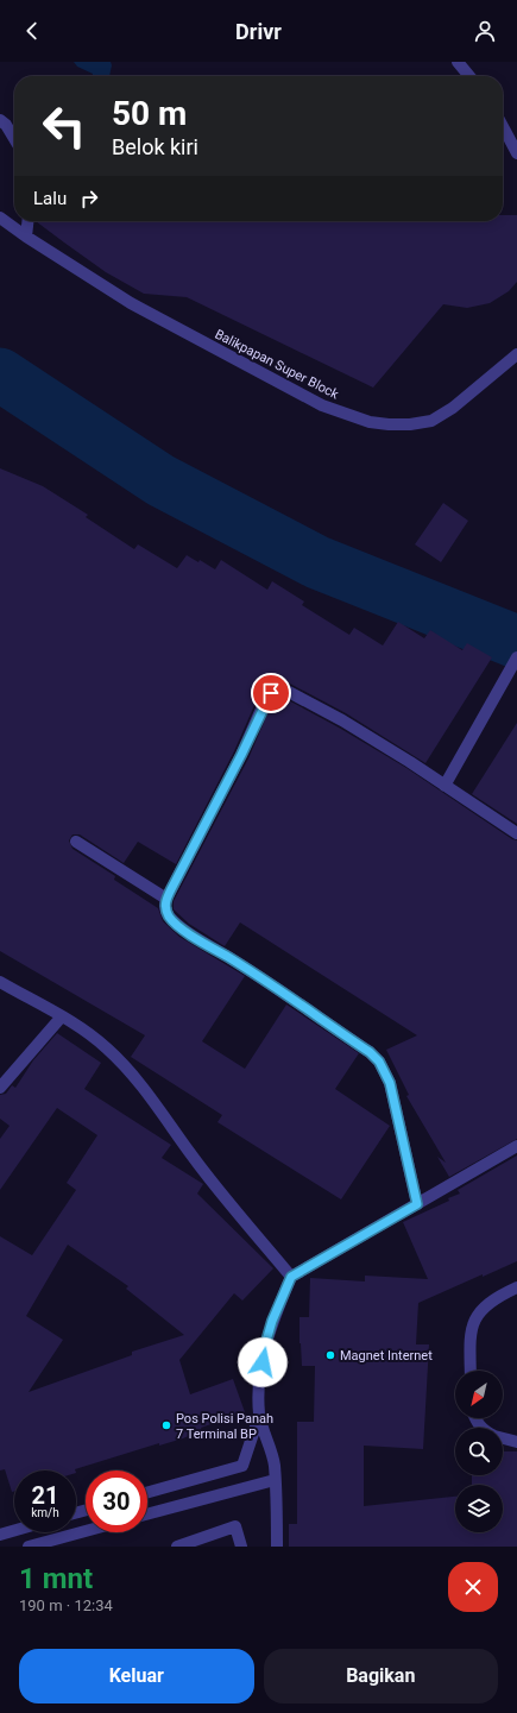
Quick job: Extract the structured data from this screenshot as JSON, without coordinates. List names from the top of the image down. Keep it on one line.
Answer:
{"streets":{"street":["Balikpapan Super Block"]},"places":["Magnet Internet","Pos Polisi Panah 7 Terminal BP"],"north":"bottom left","page":{"header":"Drivr","turn":["50 m","Belok kiri"],"then":"Lalu","speed":"21 km/h","limit":"30","heading":["1 mnt","190 m · 12:34"],"buttons":["Keluar","Bagikan"]}}
